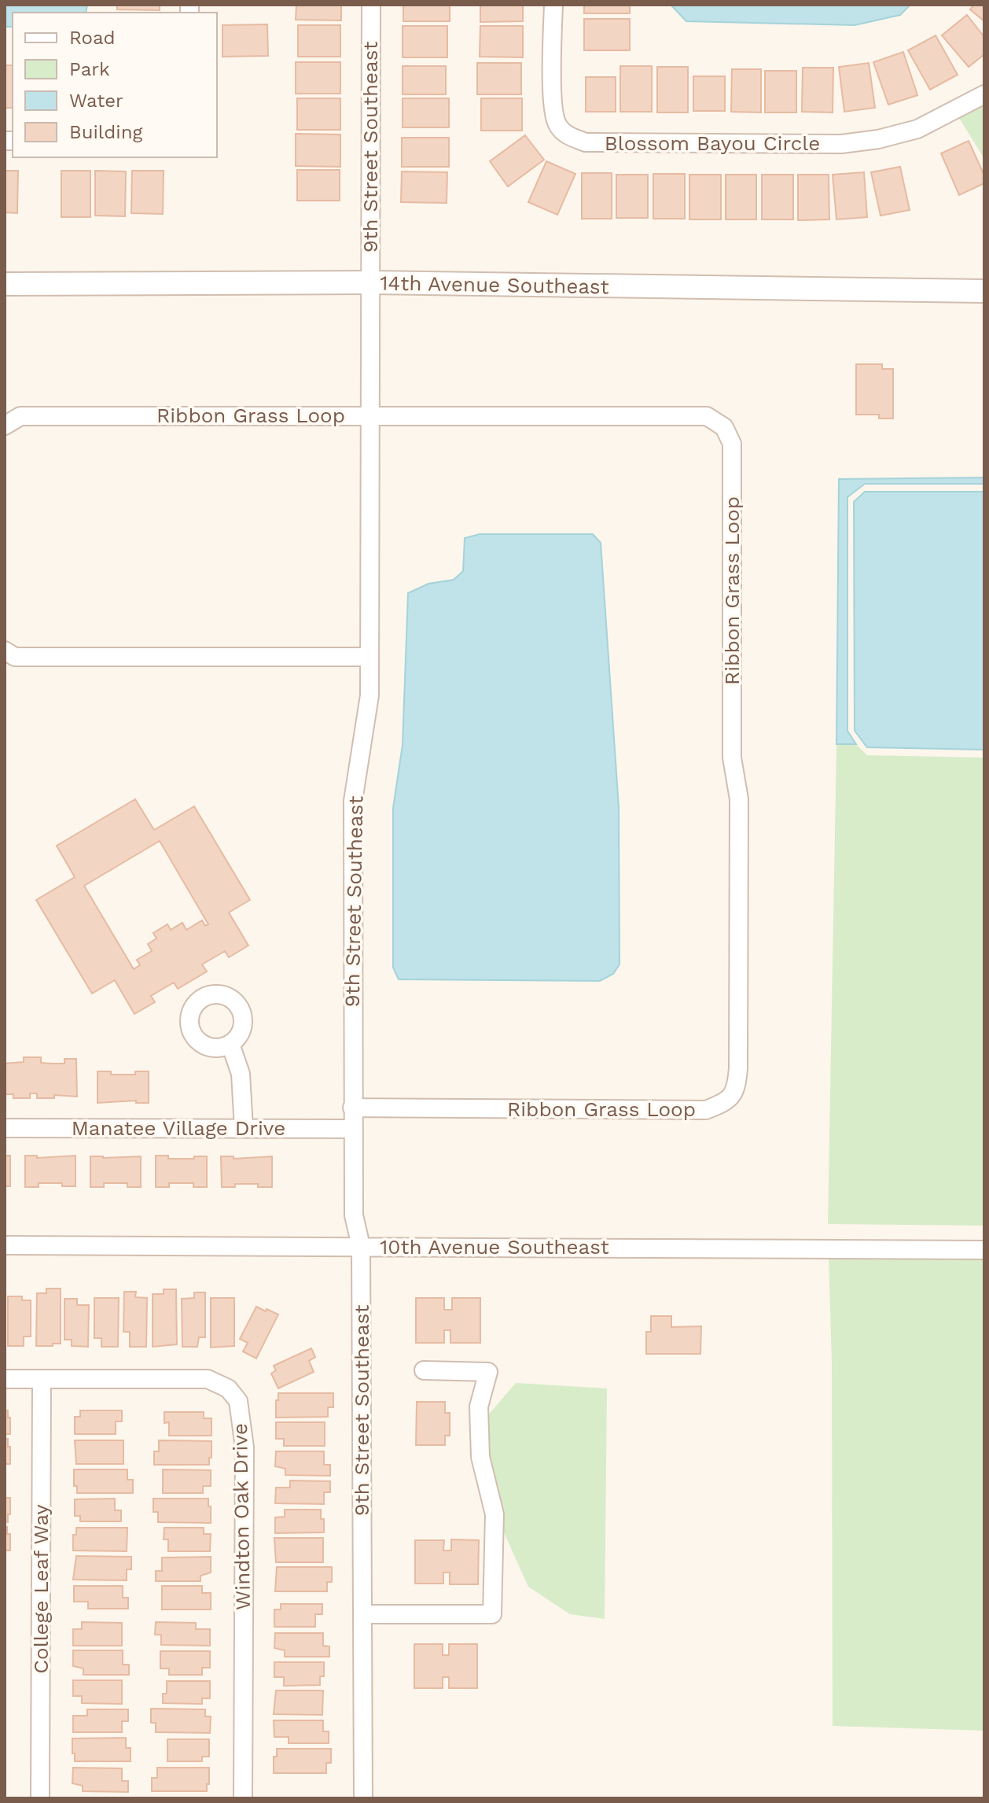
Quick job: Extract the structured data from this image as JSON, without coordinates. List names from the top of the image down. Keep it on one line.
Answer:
{"streets":{"street":["Blossom Bayou Circle","9th Street Southeast","14th Avenue Southeast","Ribbon Grass Loop","Manatee Village Drive","10th Avenue Southeast","Windton Oak Drive","College Leaf Way"]},"crossings":[["9th Street Southeast","14th Avenue Southeast"],["9th Street Southeast","Ribbon Grass Loop"],["9th Street Southeast","Manatee Village Drive"],["9th Street Southeast","10th Avenue Southeast"],["Windton Oak Drive","College Leaf Way"]],"legend":["Road","Park","Water","Building"]}
